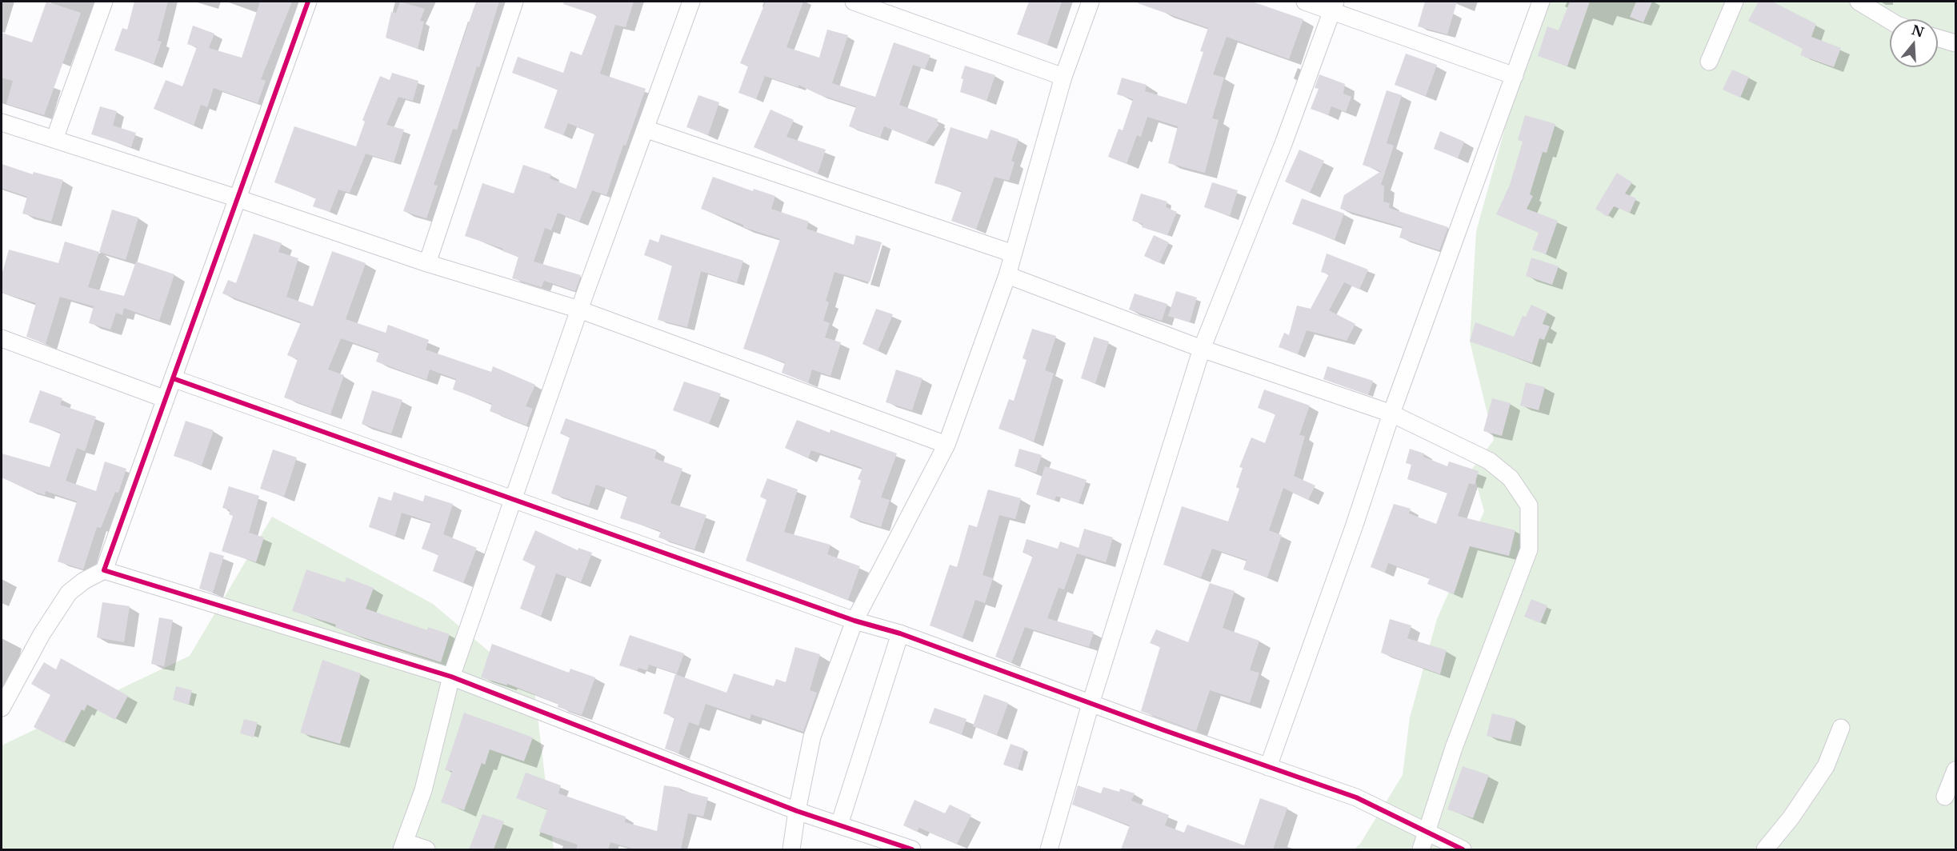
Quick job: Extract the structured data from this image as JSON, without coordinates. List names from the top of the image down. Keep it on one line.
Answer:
{"north":"top"}
